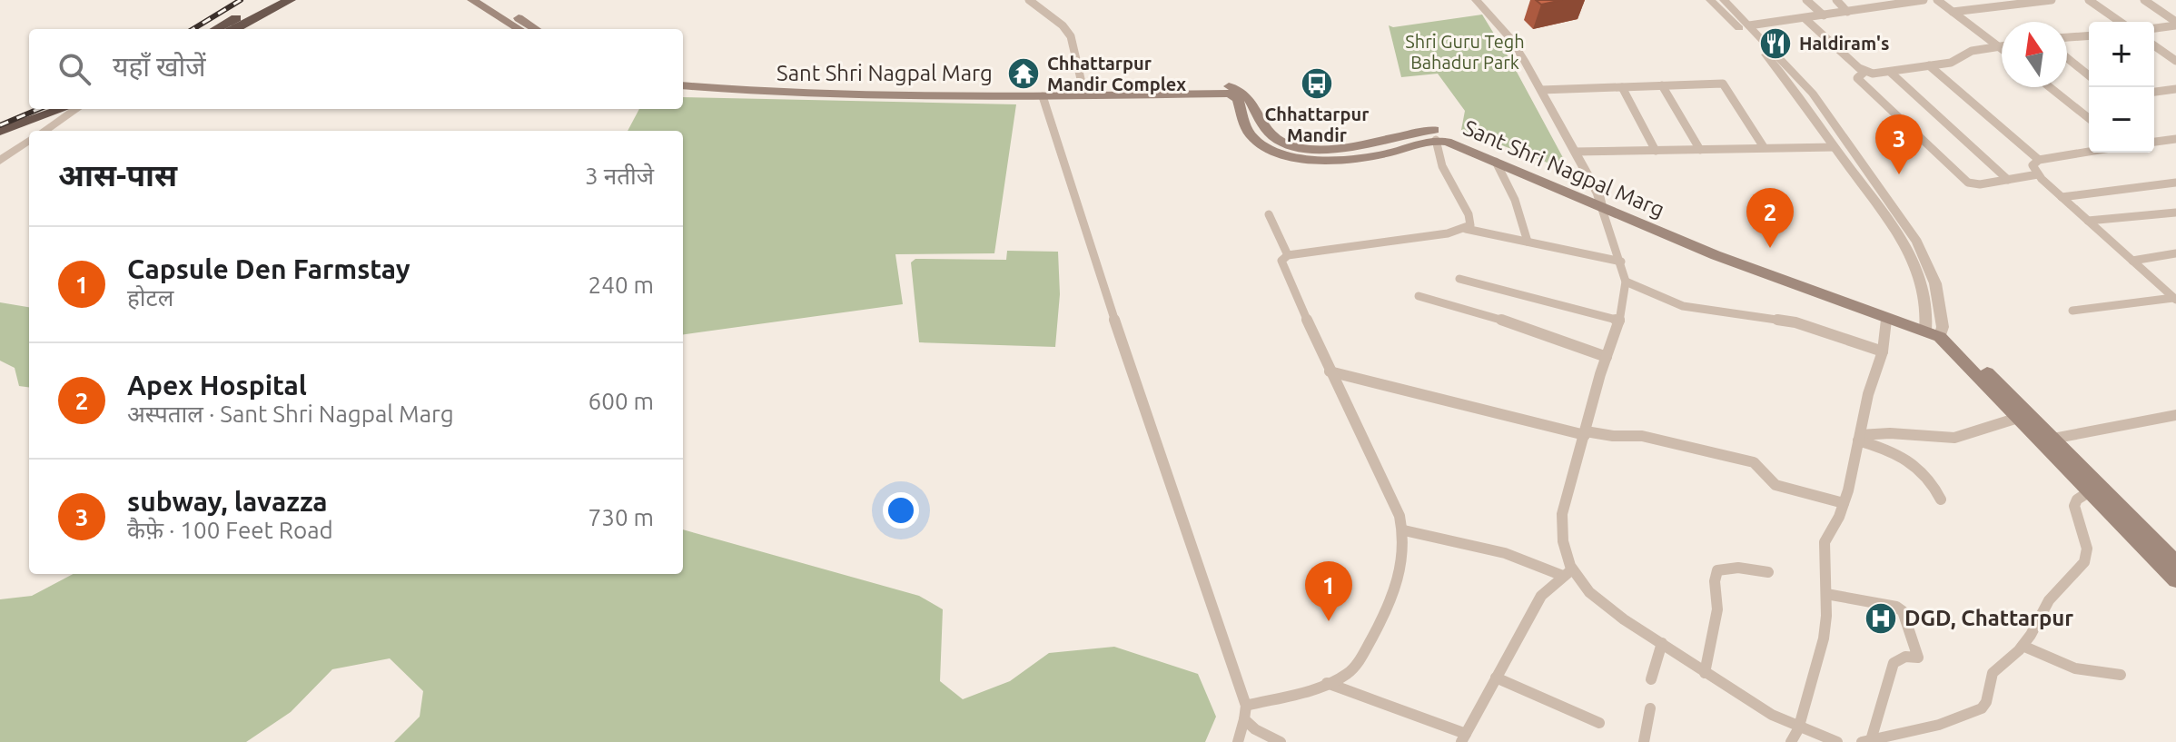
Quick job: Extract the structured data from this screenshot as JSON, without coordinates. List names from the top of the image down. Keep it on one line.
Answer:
{"streets":{"main road":["Sant Shri Nagpal Marg"]},"parks":["Shri Guru Tegh Bahadur Park"],"places":{"restaurant":["Haldiram's"],"temple":["Chhattarpur Mandir Complex"],"bus stop":["Chhattarpur Mandir"],"hospital":["DGD, Chattarpur"]},"north":"top","page":{"map_buttons":["+","−"],"search":"यहाँ खोजें","pins":["3","2","1"],"heading":["आस-पास","3 नतीजे"],"list":[{"mark":"1","name":"Capsule Den Farmstay","note":"होटल","value":"240 m"},{"mark":"2","name":"Apex Hospital","note":"अस्पताल · Sant Shri Nagpal Marg","value":"600 m"},{"mark":"3","name":"subway, lavazza","note":"कैफ़े · 100 Feet Road","value":"730 m"}]}}
